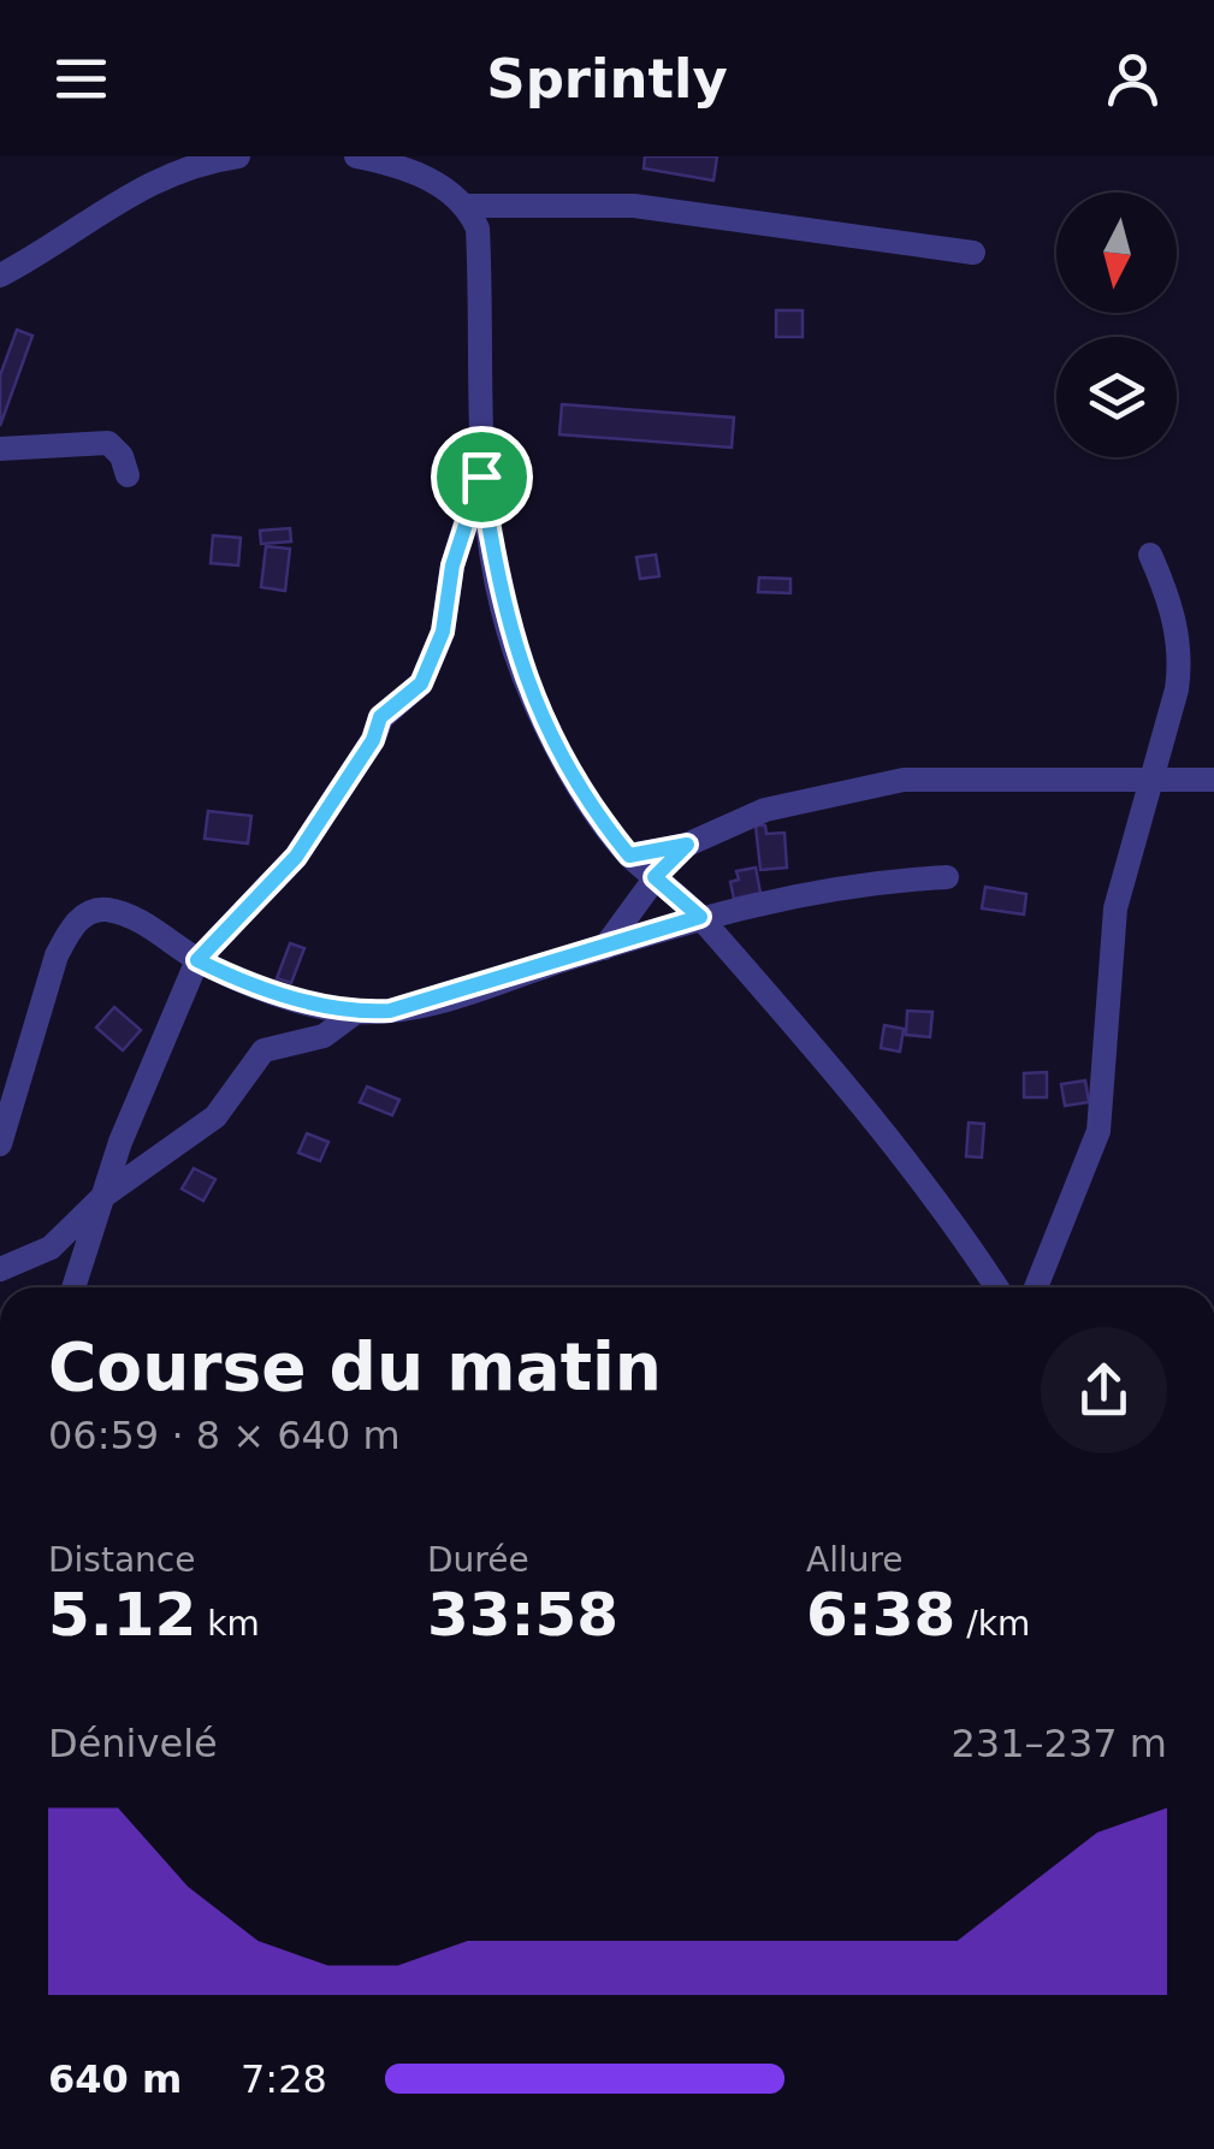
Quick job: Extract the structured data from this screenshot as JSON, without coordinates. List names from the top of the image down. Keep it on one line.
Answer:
{"north":"bottom","page":{"header":"Sprintly","heading":["Course du matin","06:59 · 8 × 640 m"],"stats":[["Distance","5.12 km"],["Durée","33:58"],["Allure","6:38 /km"]],"chart":["Dénivelé","231–237 m"],"list":[{"name":"640 m","note":"7:28"}]}}
